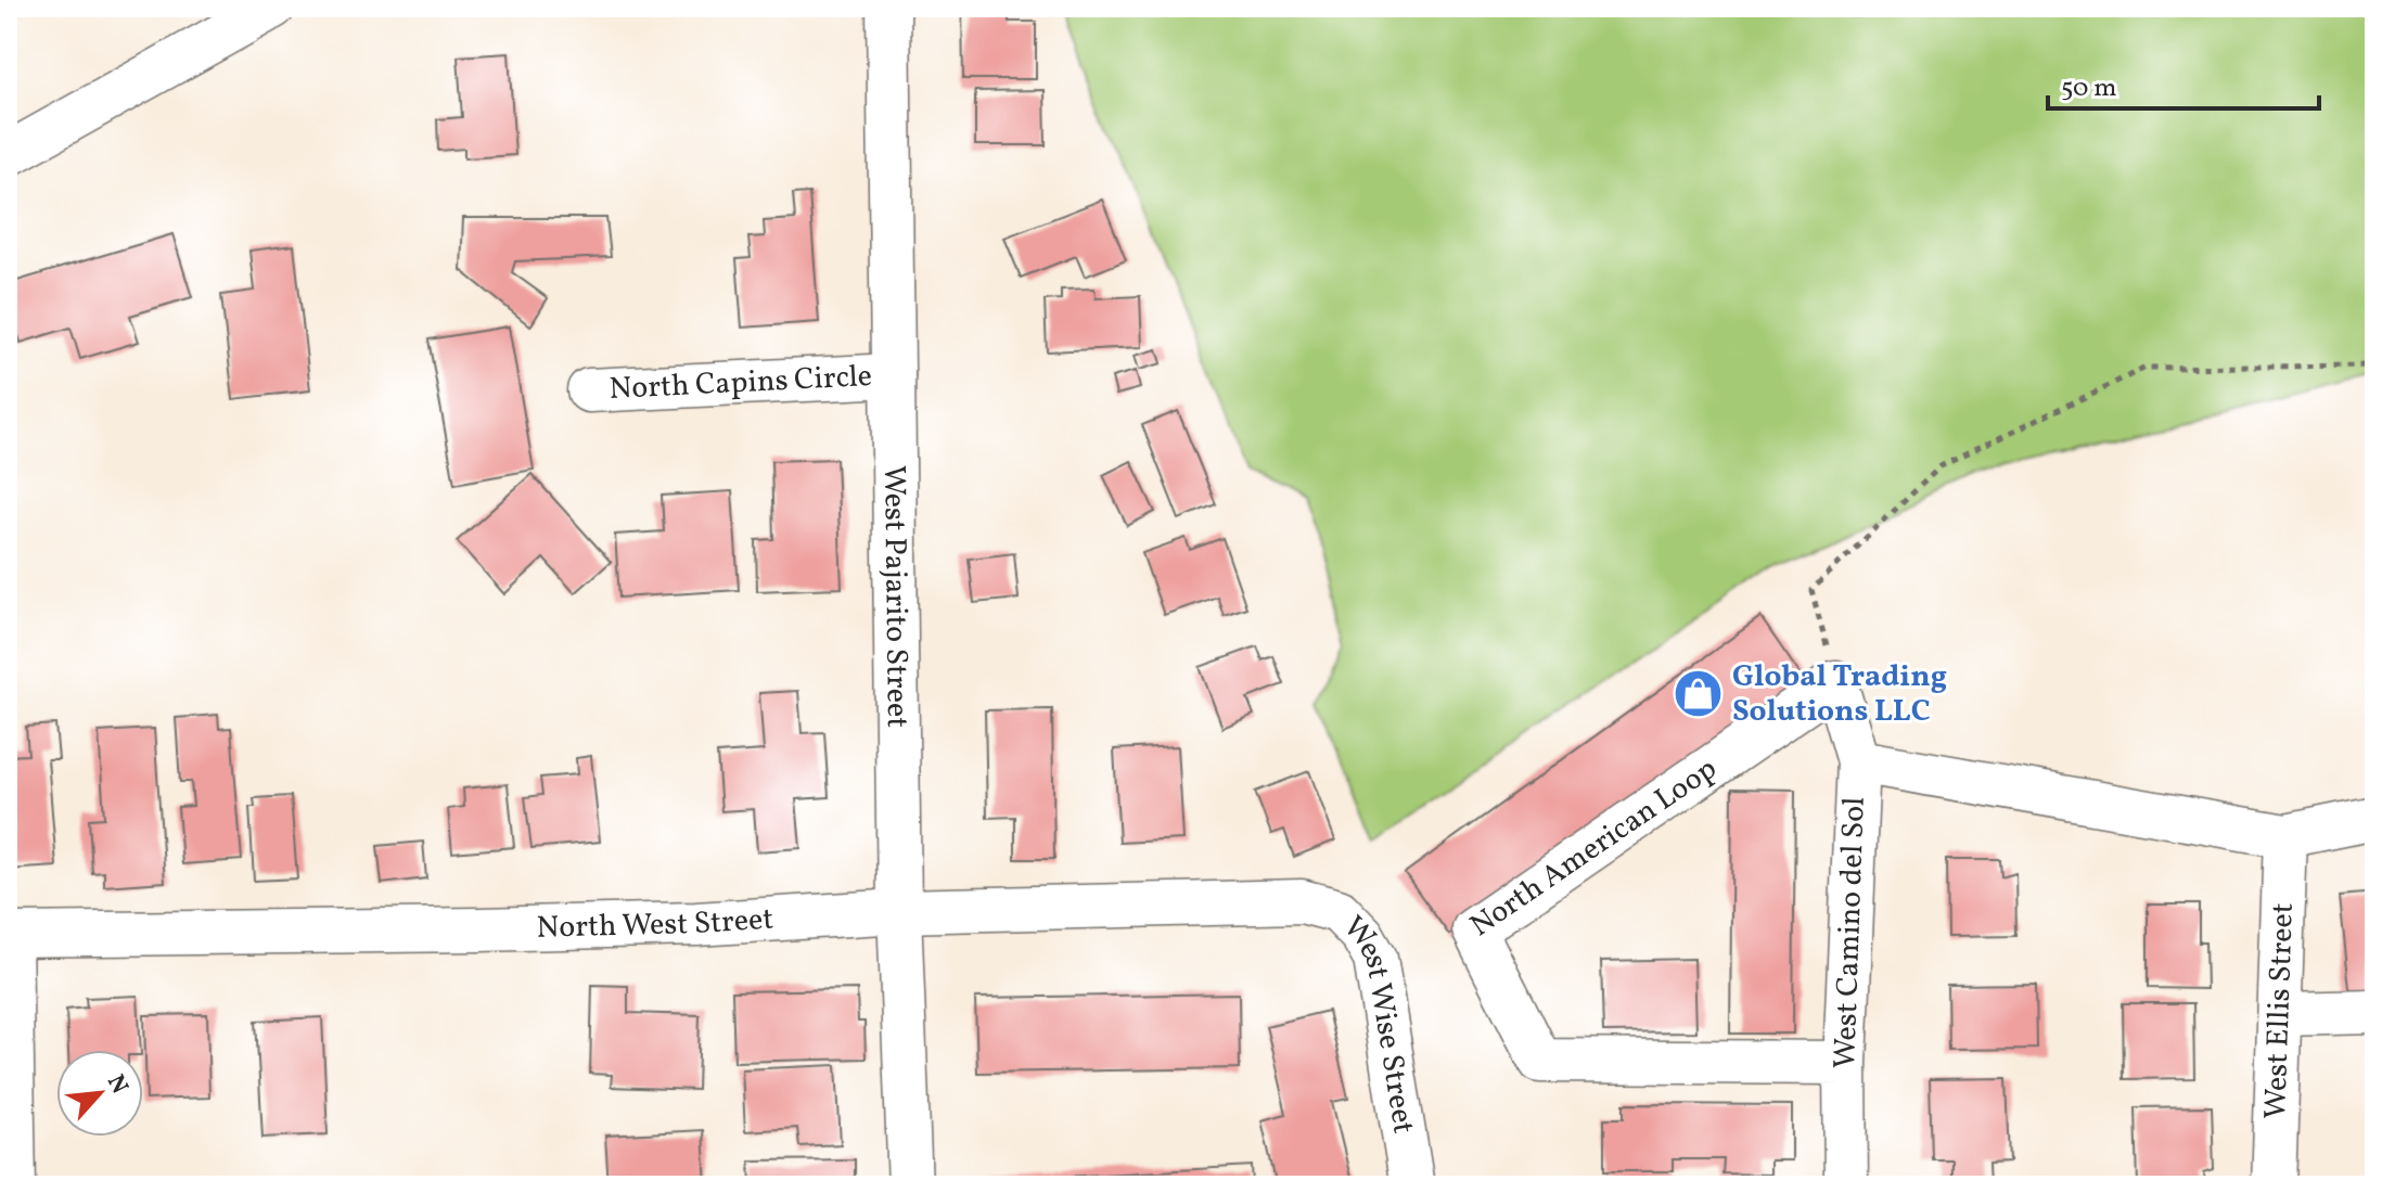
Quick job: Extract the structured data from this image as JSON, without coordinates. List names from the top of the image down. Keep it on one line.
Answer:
{"streets":{"street":["North Capins Circle","West Pajarito Street","North American Loop","North West Street","West Camino del Sol","West Ellis Street","West Wise Street"]},"crossings":[["North Capins Circle","West Pajarito Street"],["West Pajarito Street","North West Street"],["North American Loop","West Camino del Sol"],["North West Street","West Wise Street"]],"places":{"shop":["Global Trading Solutions LLC"]},"scale_bar":"50 m","north":"top right"}
